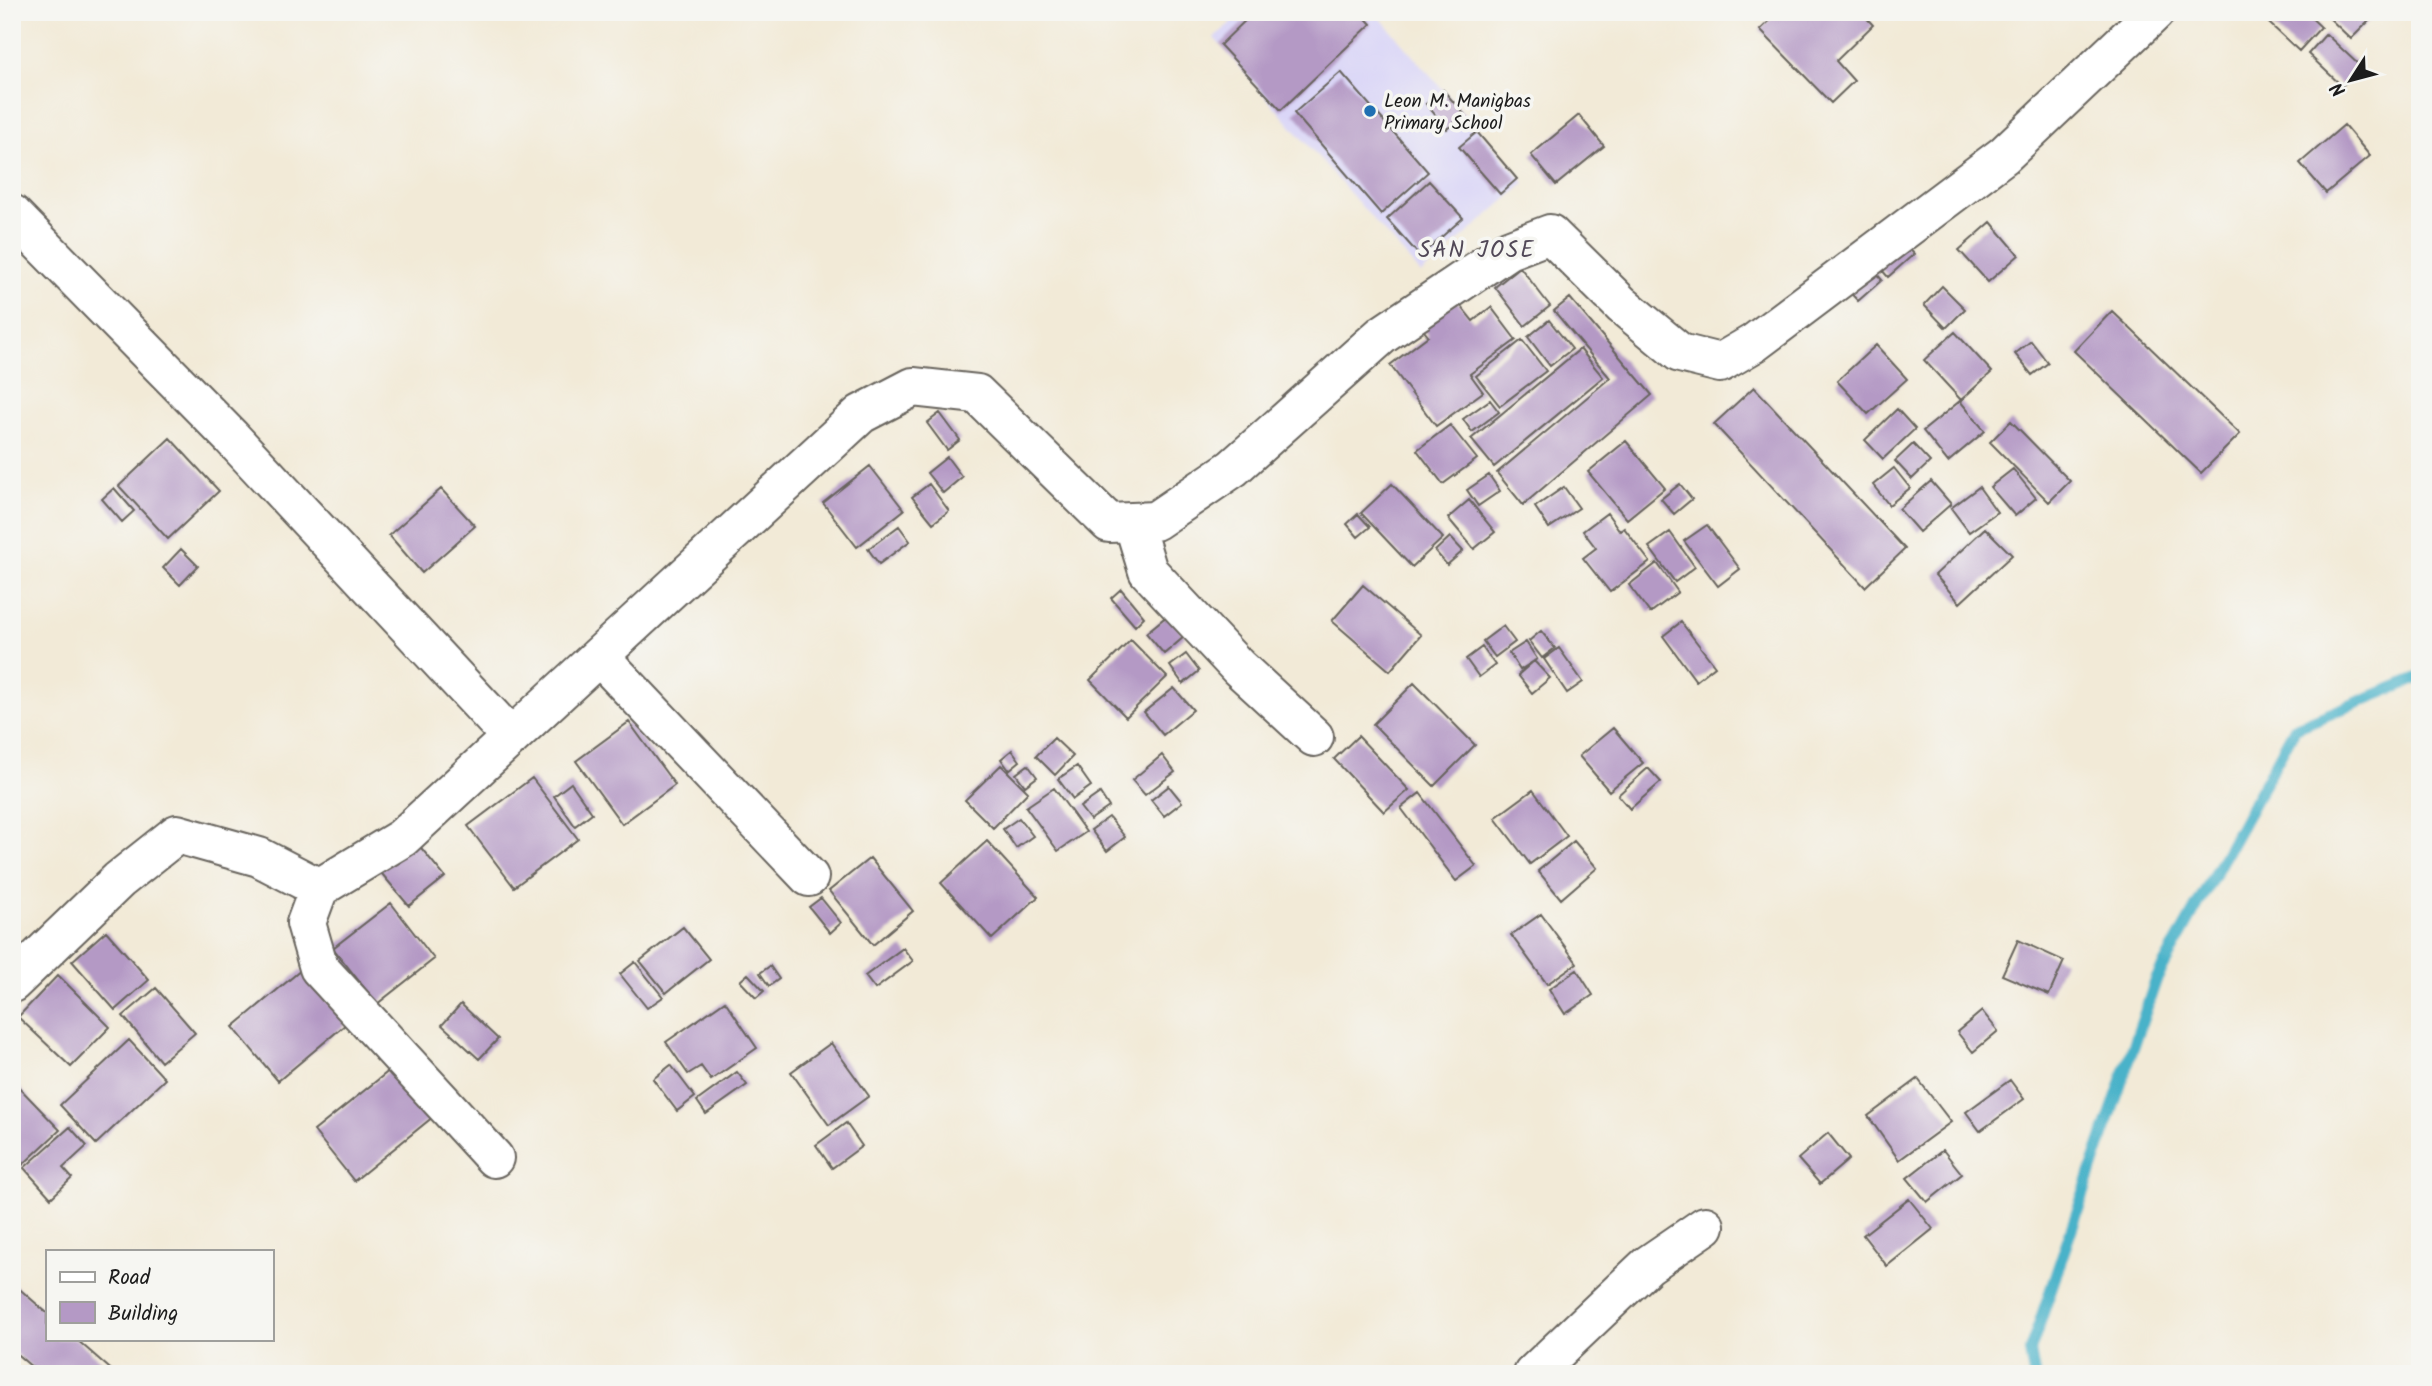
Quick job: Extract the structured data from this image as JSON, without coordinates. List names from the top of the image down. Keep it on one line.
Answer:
{"districts":["SAN JOSE"],"places":["Leon M. Manigbas Primary School"],"legend":["Road","Building"],"north":"bottom left"}
